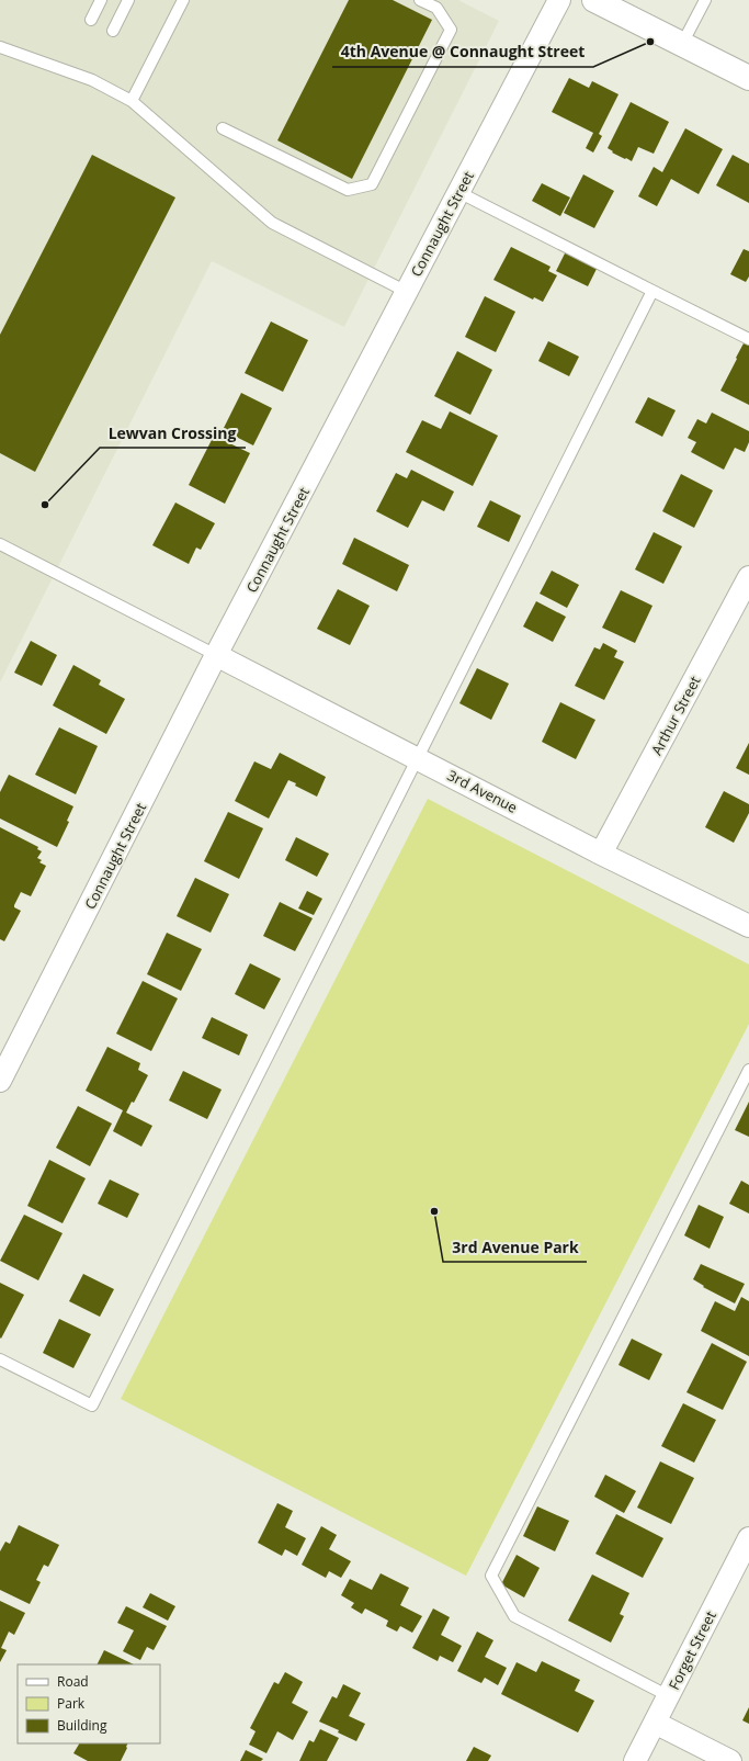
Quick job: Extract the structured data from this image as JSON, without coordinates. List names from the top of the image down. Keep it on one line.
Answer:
{"streets":{"street":["Connaught Street","Arthur Street","3rd Avenue","Forget Street"]},"crossings":[["Connaught Street","3rd Avenue"],["Arthur Street","3rd Avenue"]],"places":["4th Avenue @ Connaught Street","Lewvan Crossing","3rd Avenue Park"],"legend":["Road","Park","Building"]}
